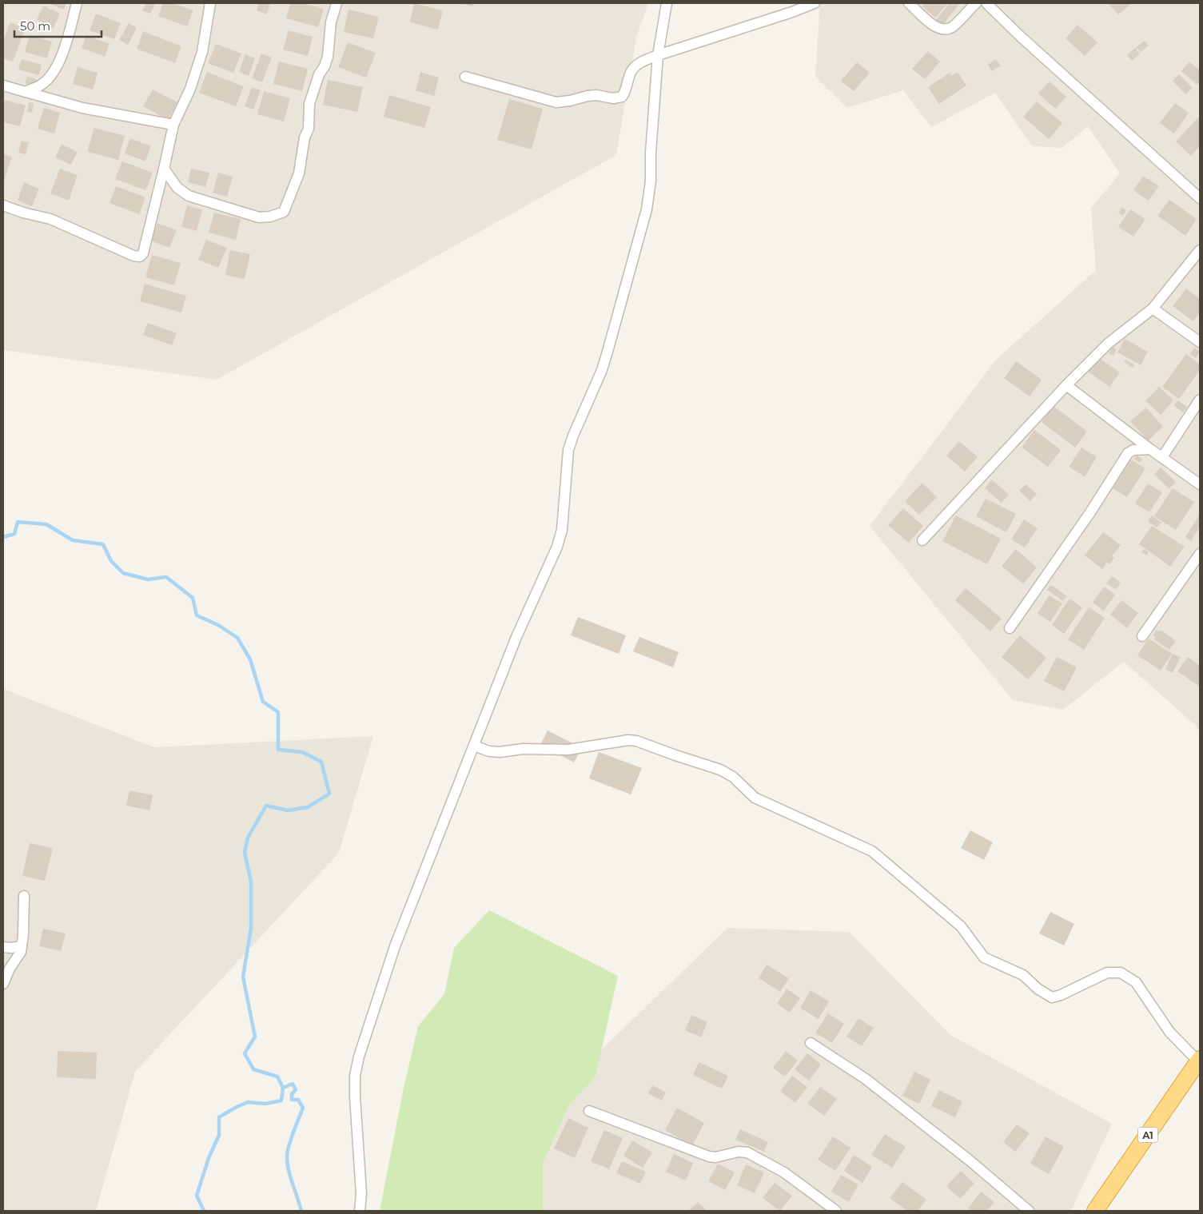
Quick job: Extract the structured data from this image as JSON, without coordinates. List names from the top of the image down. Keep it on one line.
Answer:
{"streets":{"highway":["A1"]},"scale_bar":"50 m"}
